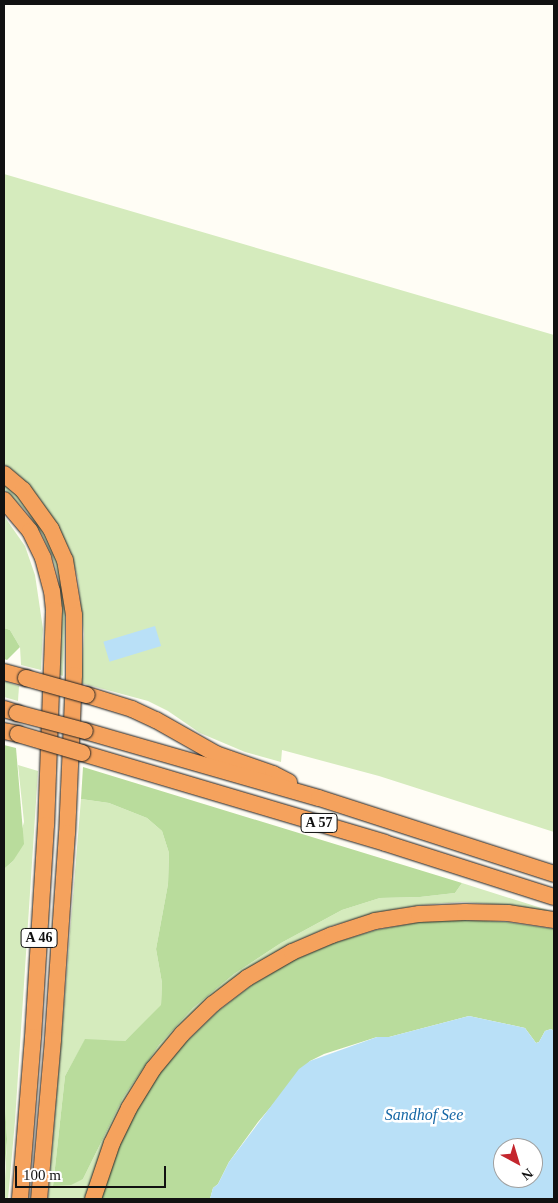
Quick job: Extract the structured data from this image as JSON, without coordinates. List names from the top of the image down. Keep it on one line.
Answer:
{"streets":{"highway":["A 57","A 46"]},"water":["Sandhof See"],"scale_bar":"100 m","north":"bottom right"}
